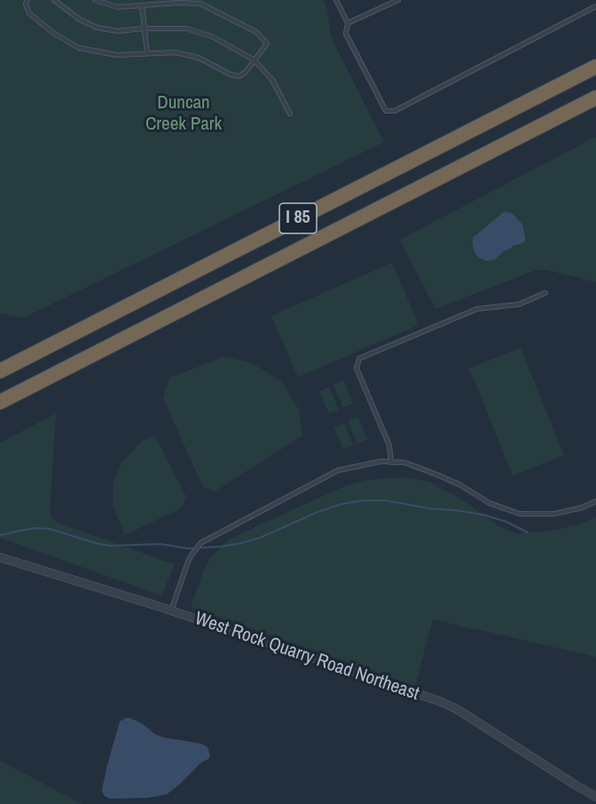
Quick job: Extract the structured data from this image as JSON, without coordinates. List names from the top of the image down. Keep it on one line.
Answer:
{"streets":{"highway":["I 85"],"street":["West Rock Quarry Road Northeast"]},"parks":["Duncan Creek Park"]}
